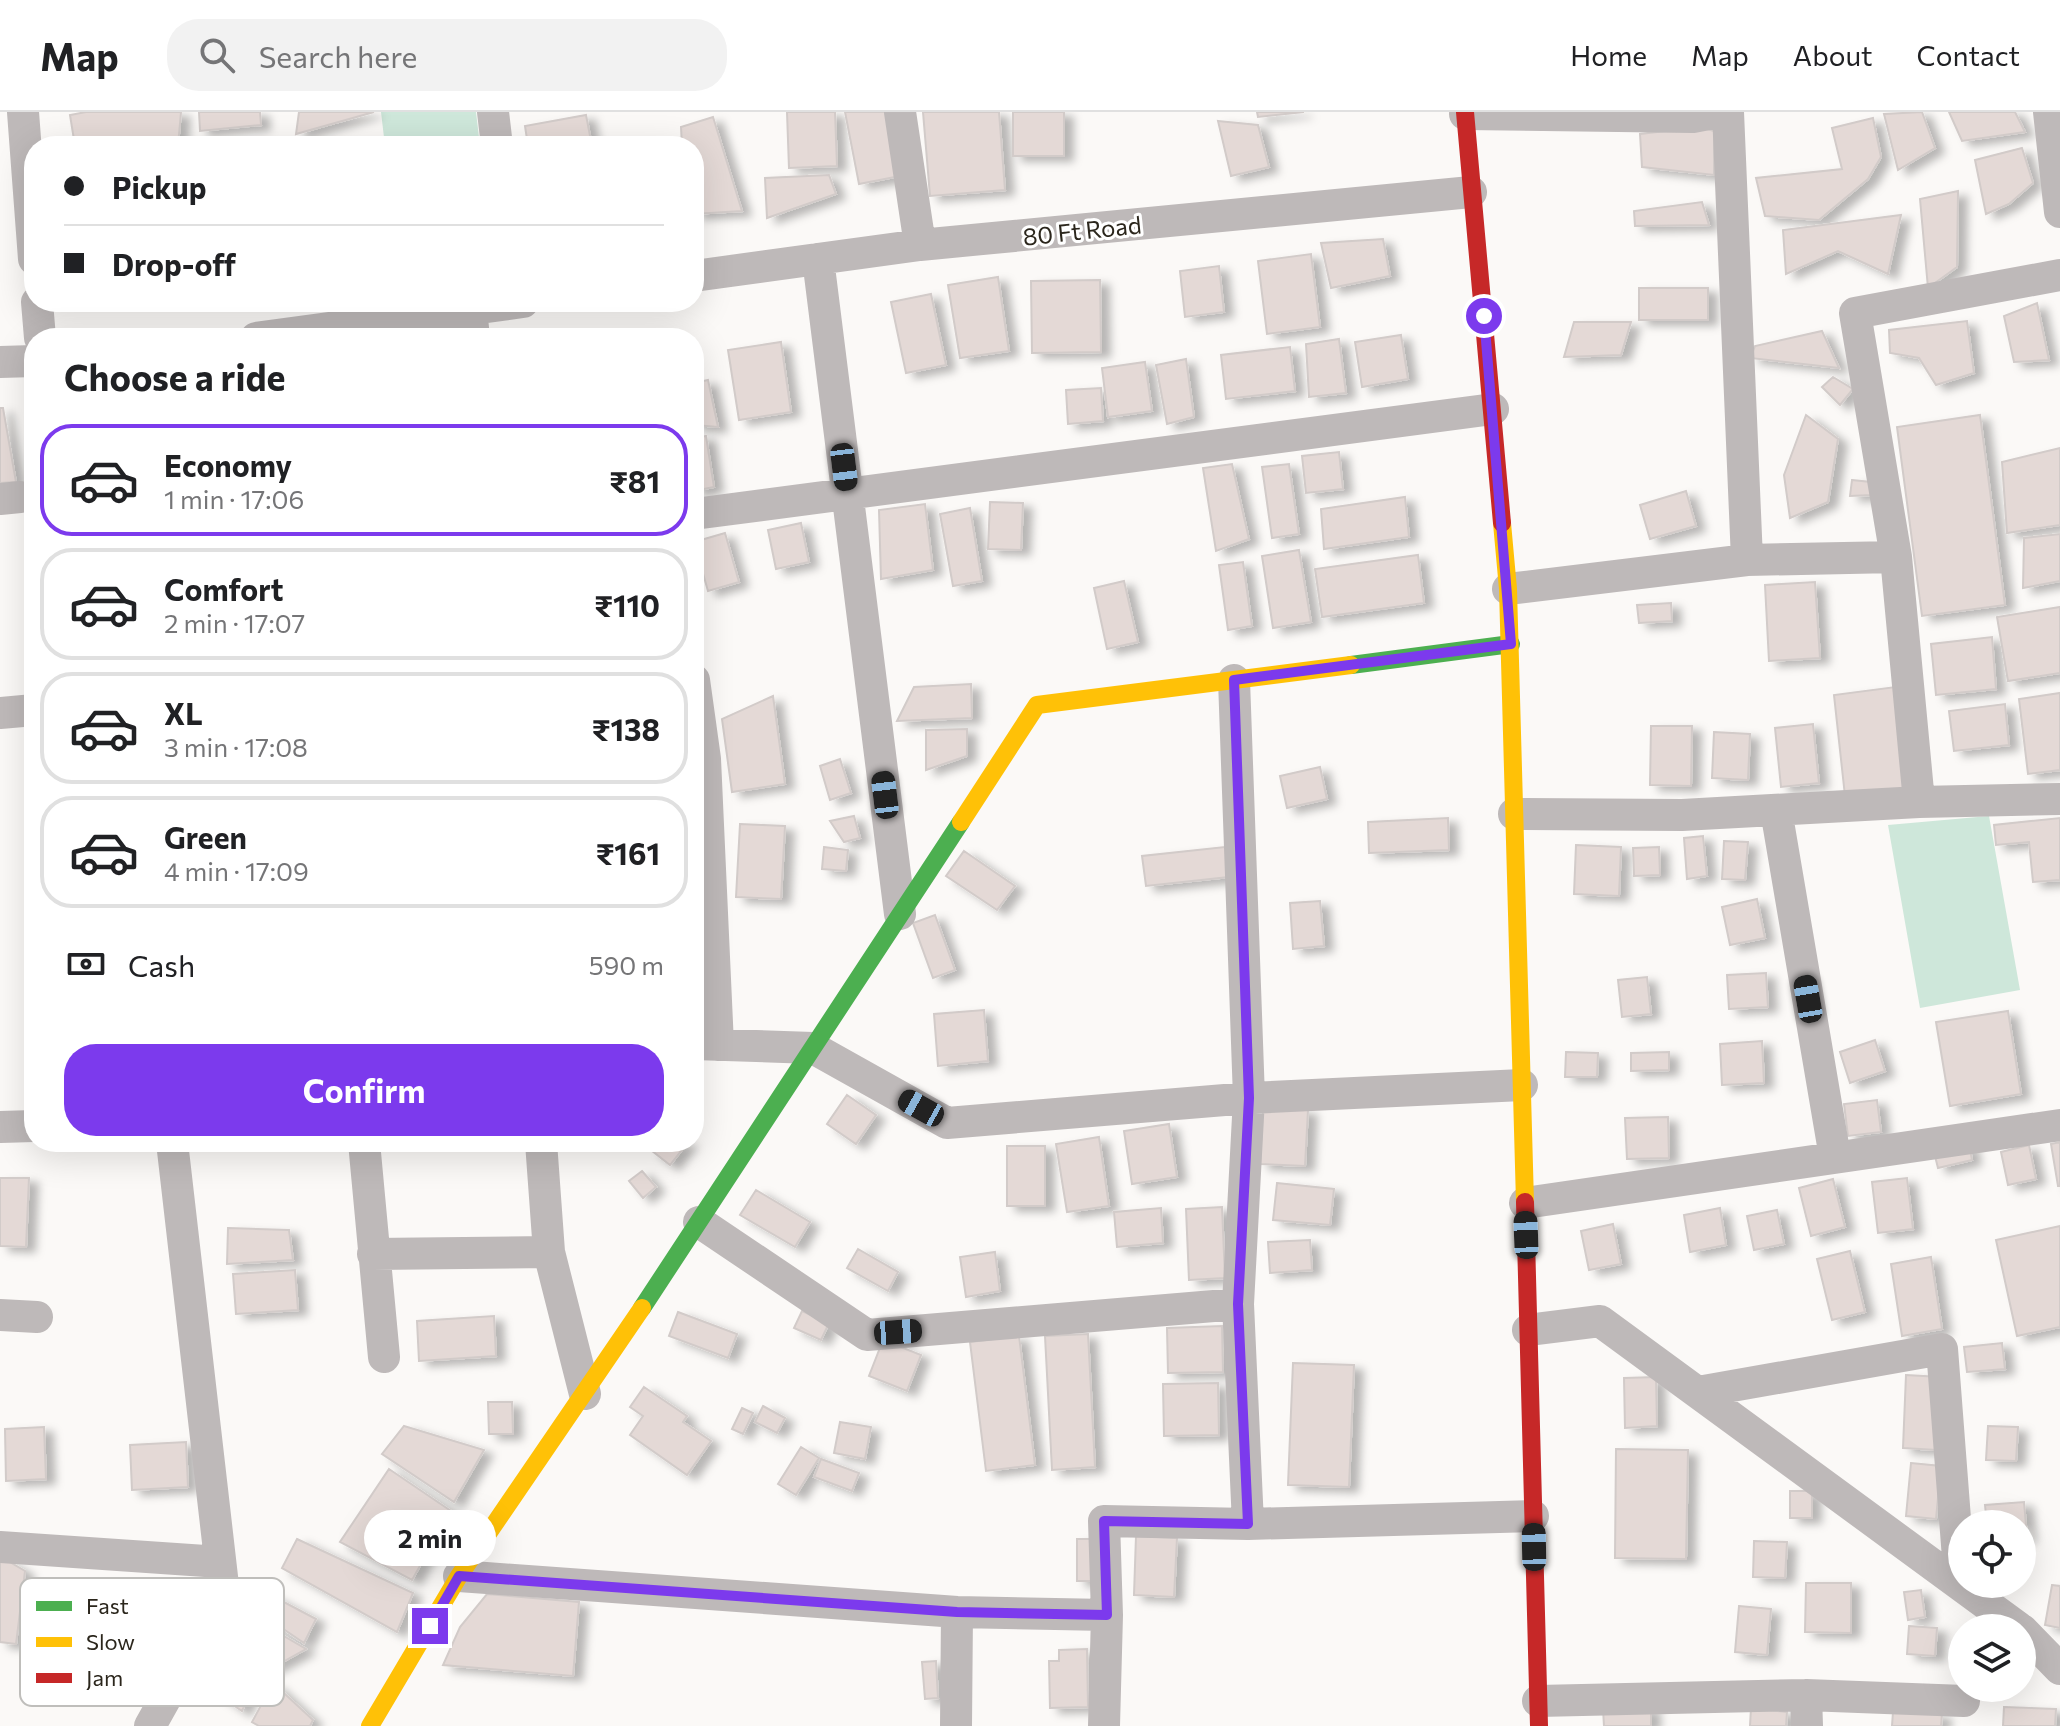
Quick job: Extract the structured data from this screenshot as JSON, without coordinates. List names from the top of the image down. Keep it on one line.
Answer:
{"streets":{"street":["80 Ft Road"]},"legend":["Fast","Slow","Jam"],"page":{"header":"Map","search":"Search here","nav":["Home","Map","About","Contact"],"banner":["Pickup","Drop-off"],"heading":"Choose a ride","list":[{"name":"Economy","note":"1 min · 17:06","value":"₹81"},{"name":"Comfort","note":"2 min · 17:07","value":"₹110"},{"name":"XL","note":"3 min · 17:08","value":"₹138"},{"name":"Green","note":"4 min · 17:09","value":"₹161"}],"pay":["Cash","590 m"],"buttons":"Confirm","bubble":"2 min"}}
